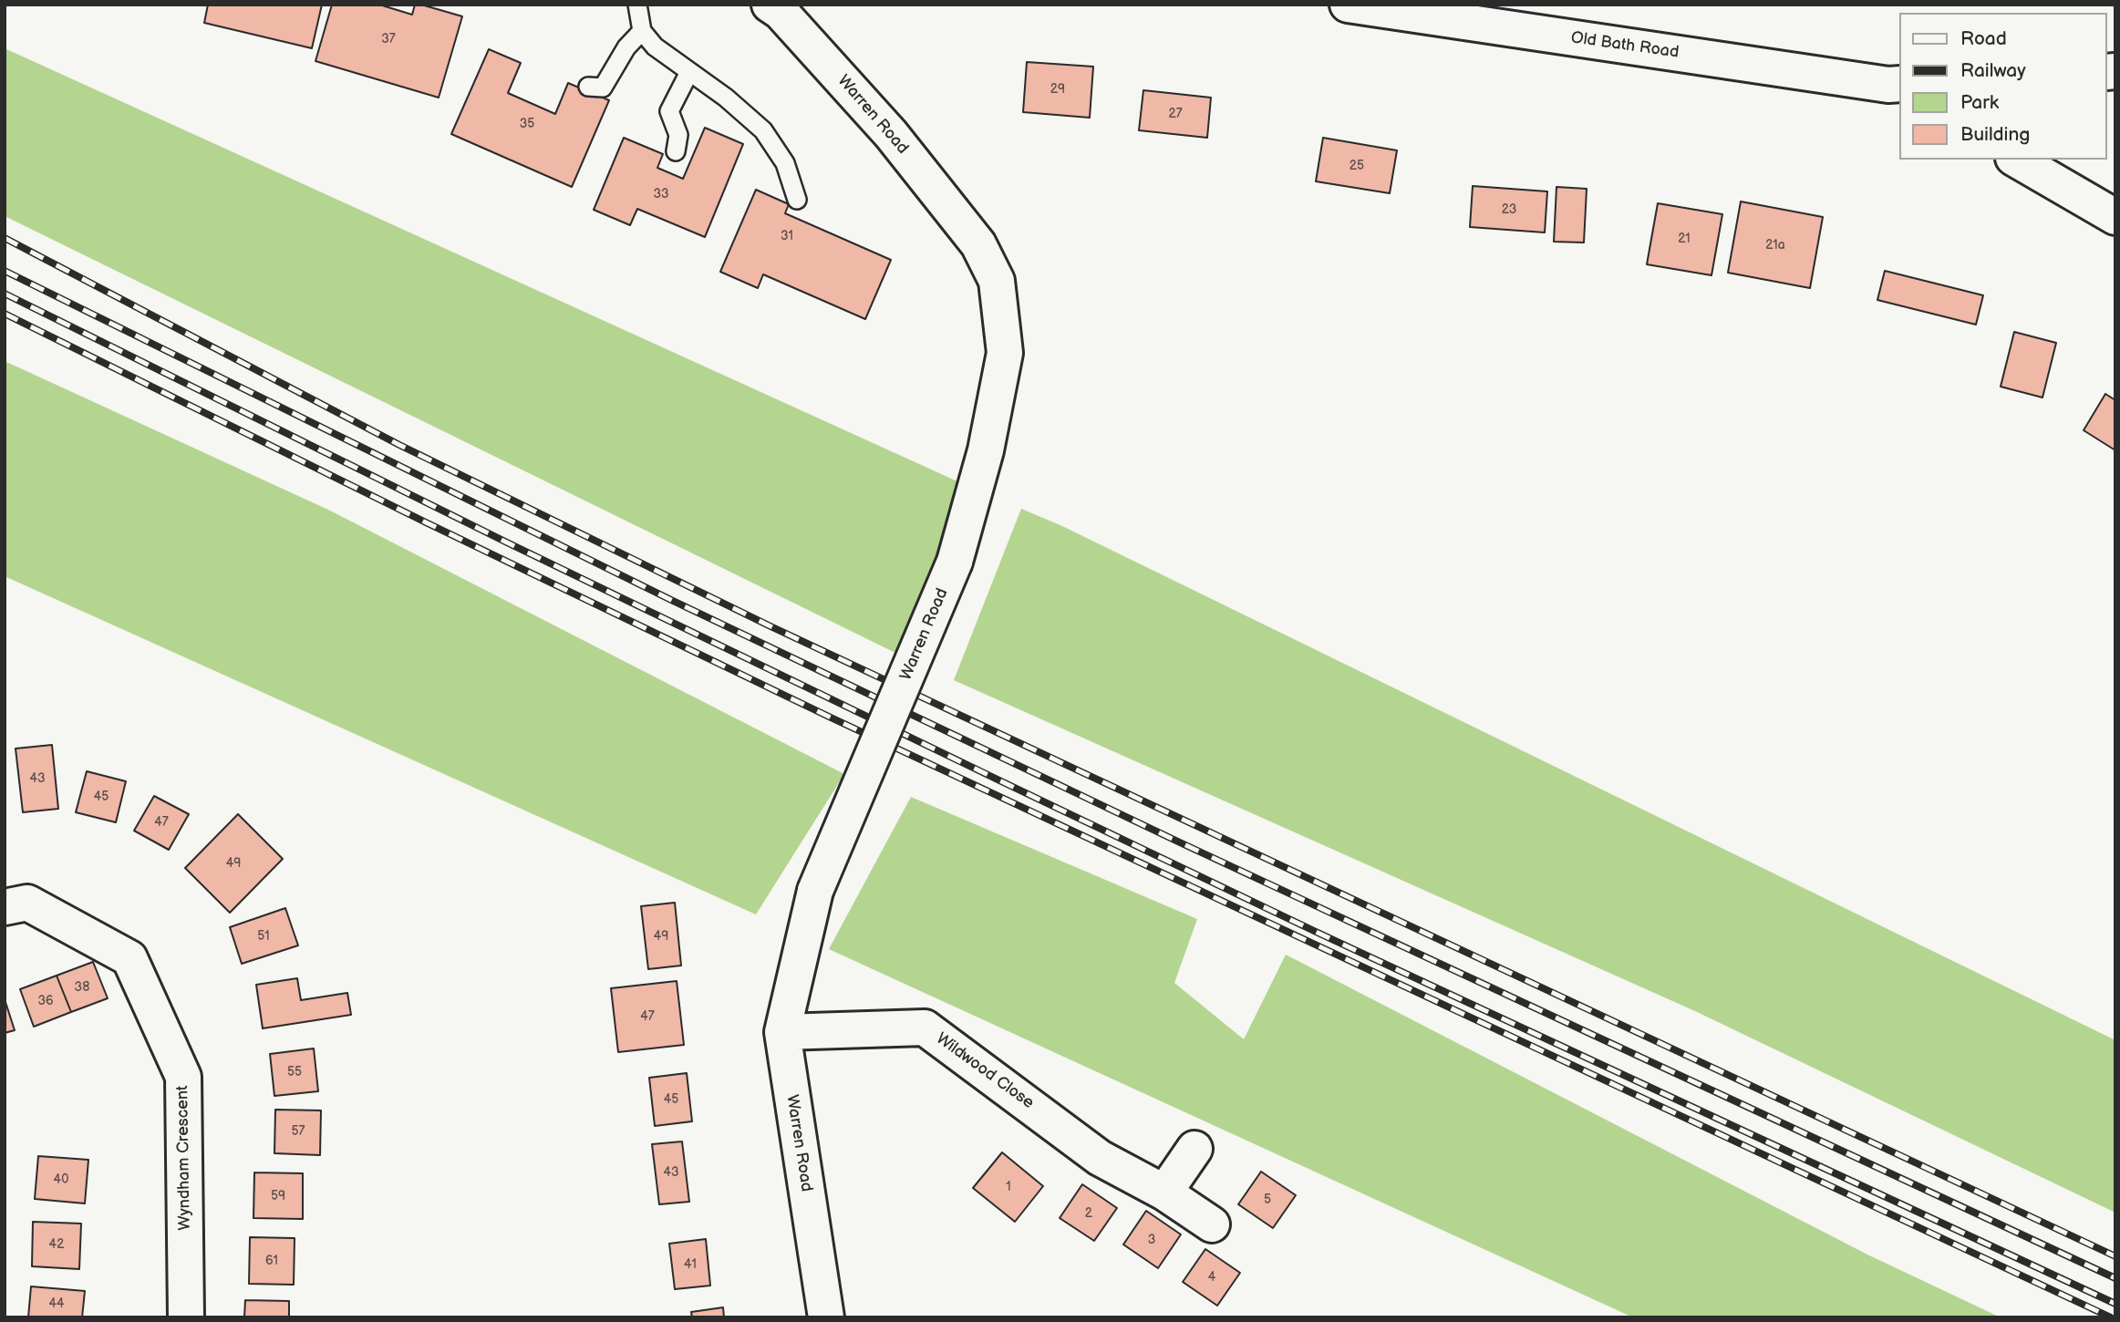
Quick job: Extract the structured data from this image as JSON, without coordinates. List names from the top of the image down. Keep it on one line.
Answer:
{"streets":{"street":["Old Bath Road","Warren Road","Wildwood Close","Wyndham Crescent"]},"crossings":[["Warren Road","Wildwood Close"]],"house_numbers":["37","29","27","35","25","33","23","31","21","21a","43","45","47","49","51","49","38","36","47","55","45","57","43","40","1","59","5","2","3","42","61","41","4","44"],"legend":["Road","Railway","Park","Building"]}
